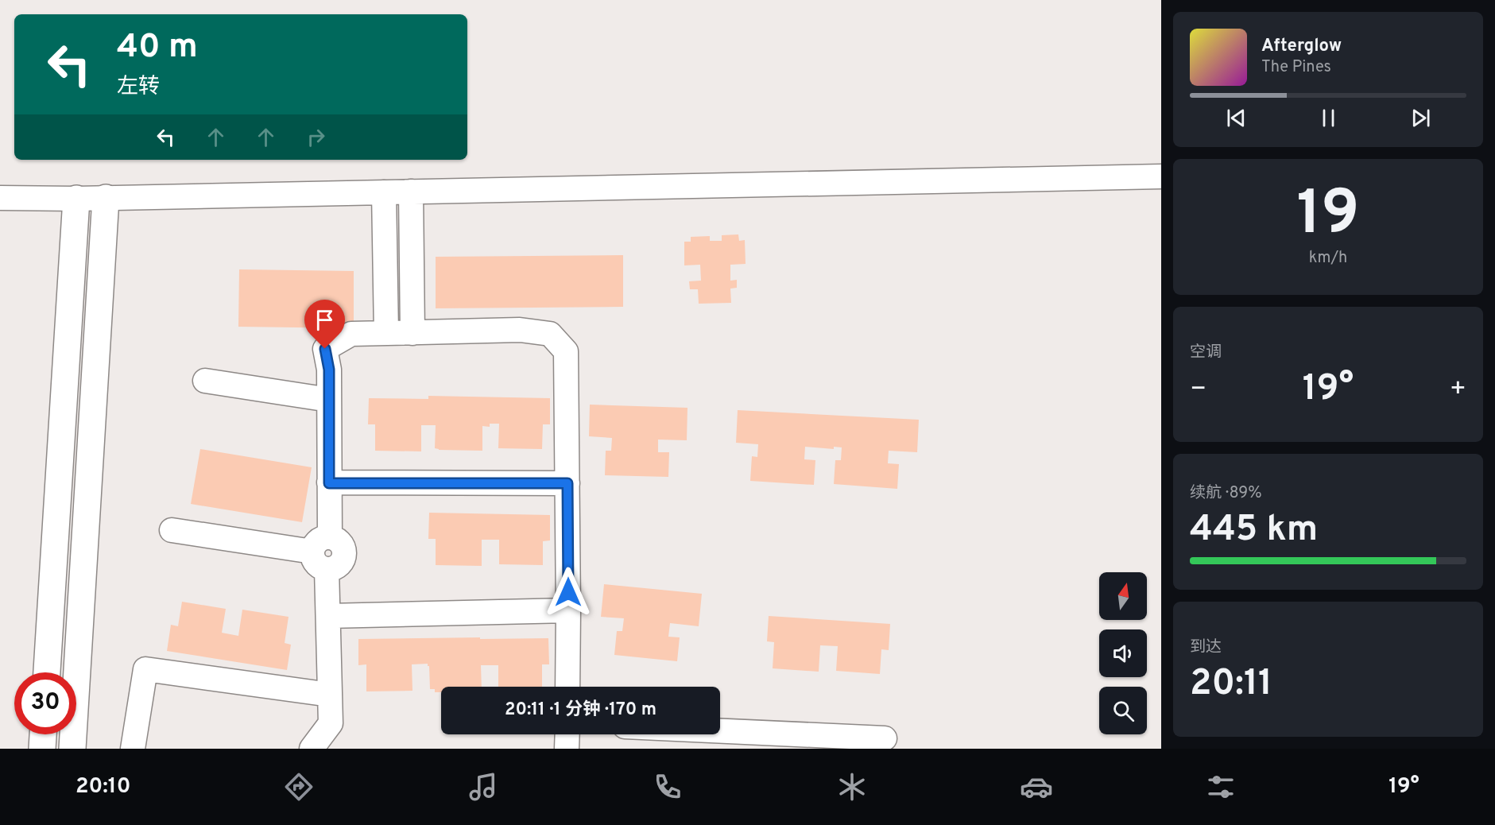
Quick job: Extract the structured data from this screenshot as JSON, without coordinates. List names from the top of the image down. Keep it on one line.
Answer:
{"north":"top","page":{"turn":["40 m","左转"],"song":["Afterglow","The Pines"],"tile":[["19","km/h"],"空调",["续航 · 89%","445 km"],["到达","20:11"]],"heat":["−","19°","+"],"limit":"30","trip":"20:11 · 1 分钟 · 170 m","tabs":["20:10","19°"]}}
